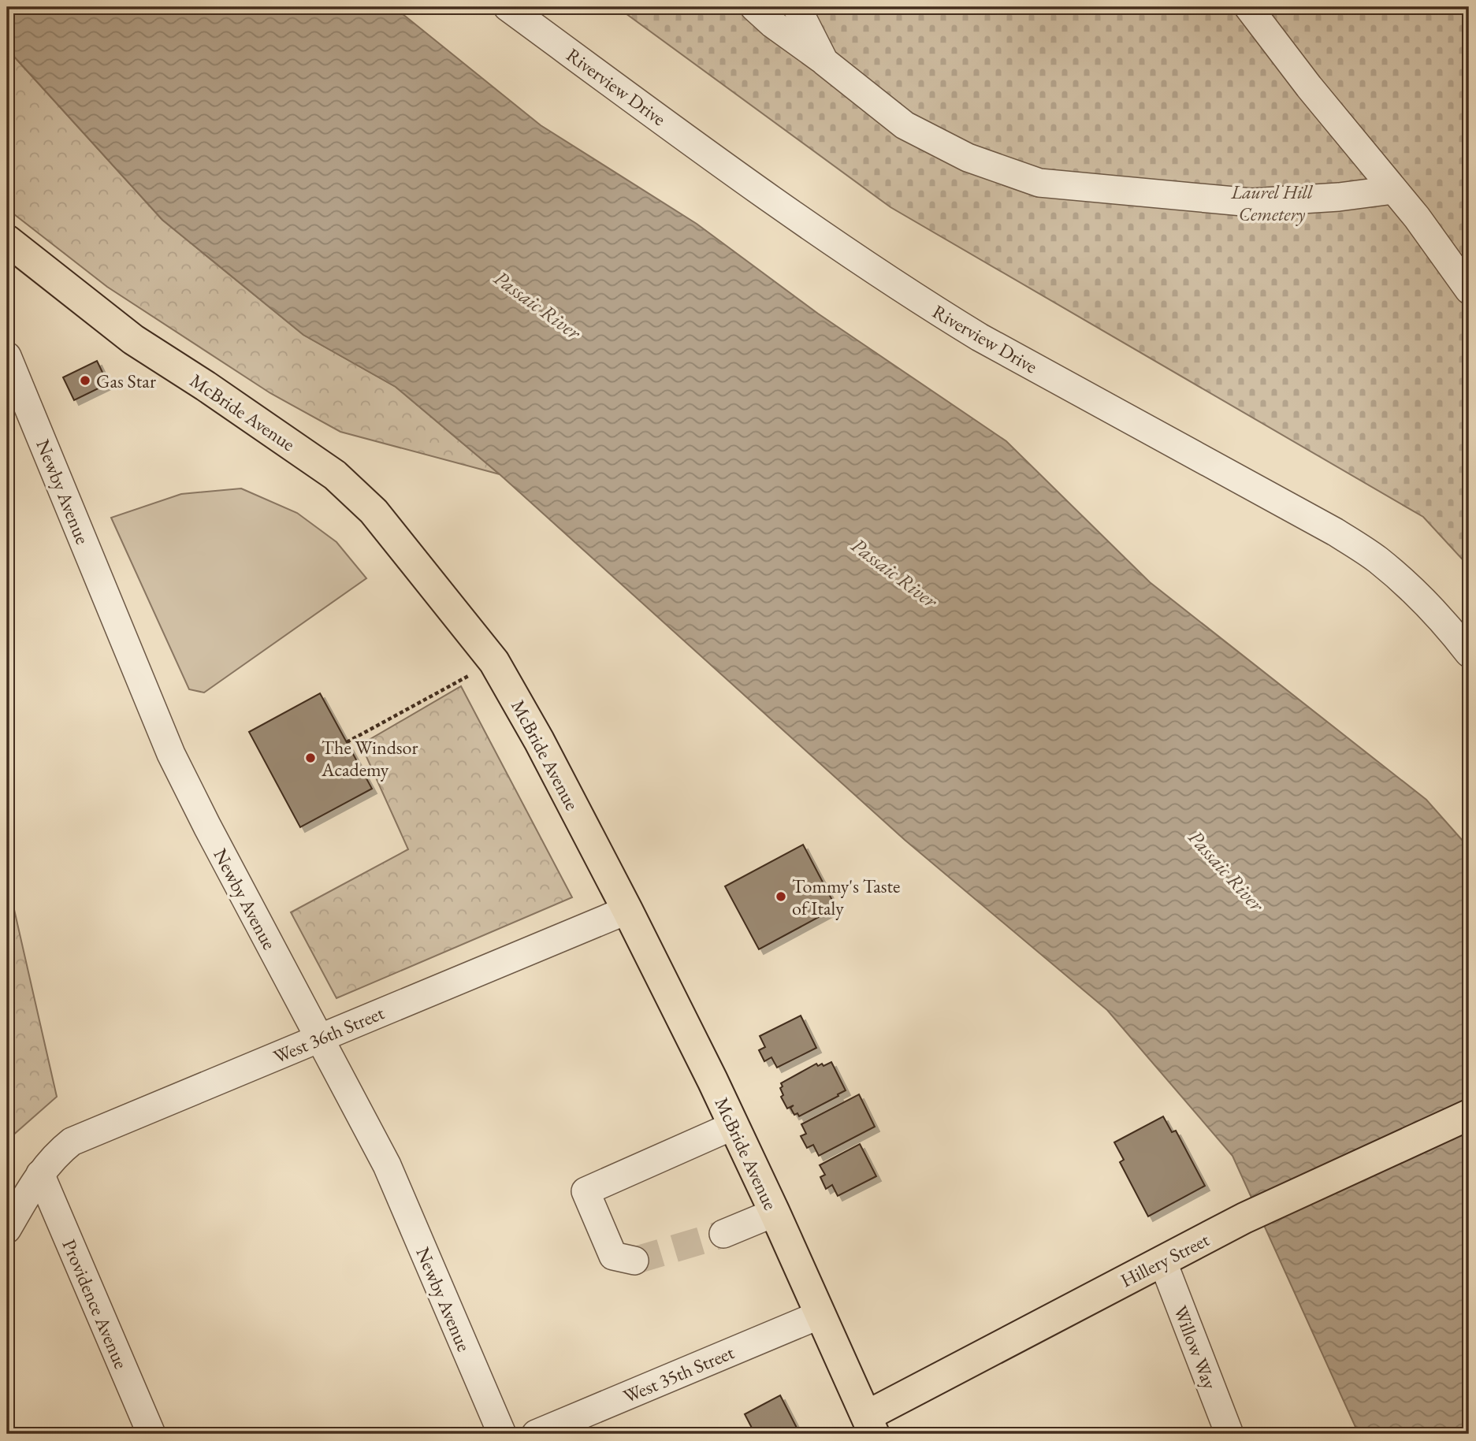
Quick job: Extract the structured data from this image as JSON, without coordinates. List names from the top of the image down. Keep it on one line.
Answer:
{"streets":{"main road":["McBride Avenue","Hillery Street"],"street":["Riverview Drive","Newby Avenue","West 36th Street","Providence Avenue","Willow Way","West 35th Street"]},"crossings":[["McBride Avenue","West 36th Street"],["McBride Avenue","Hillery Street"],["McBride Avenue","West 35th Street"],["Newby Avenue","West 36th Street"],["West 36th Street","Providence Avenue"],["Hillery Street","Willow Way"]],"water":["Passaic River"],"parks":["Laurel Hill Cemetery"],"places":["Gas Star","The Windsor Academy","Tommy's Taste of Italy"]}
